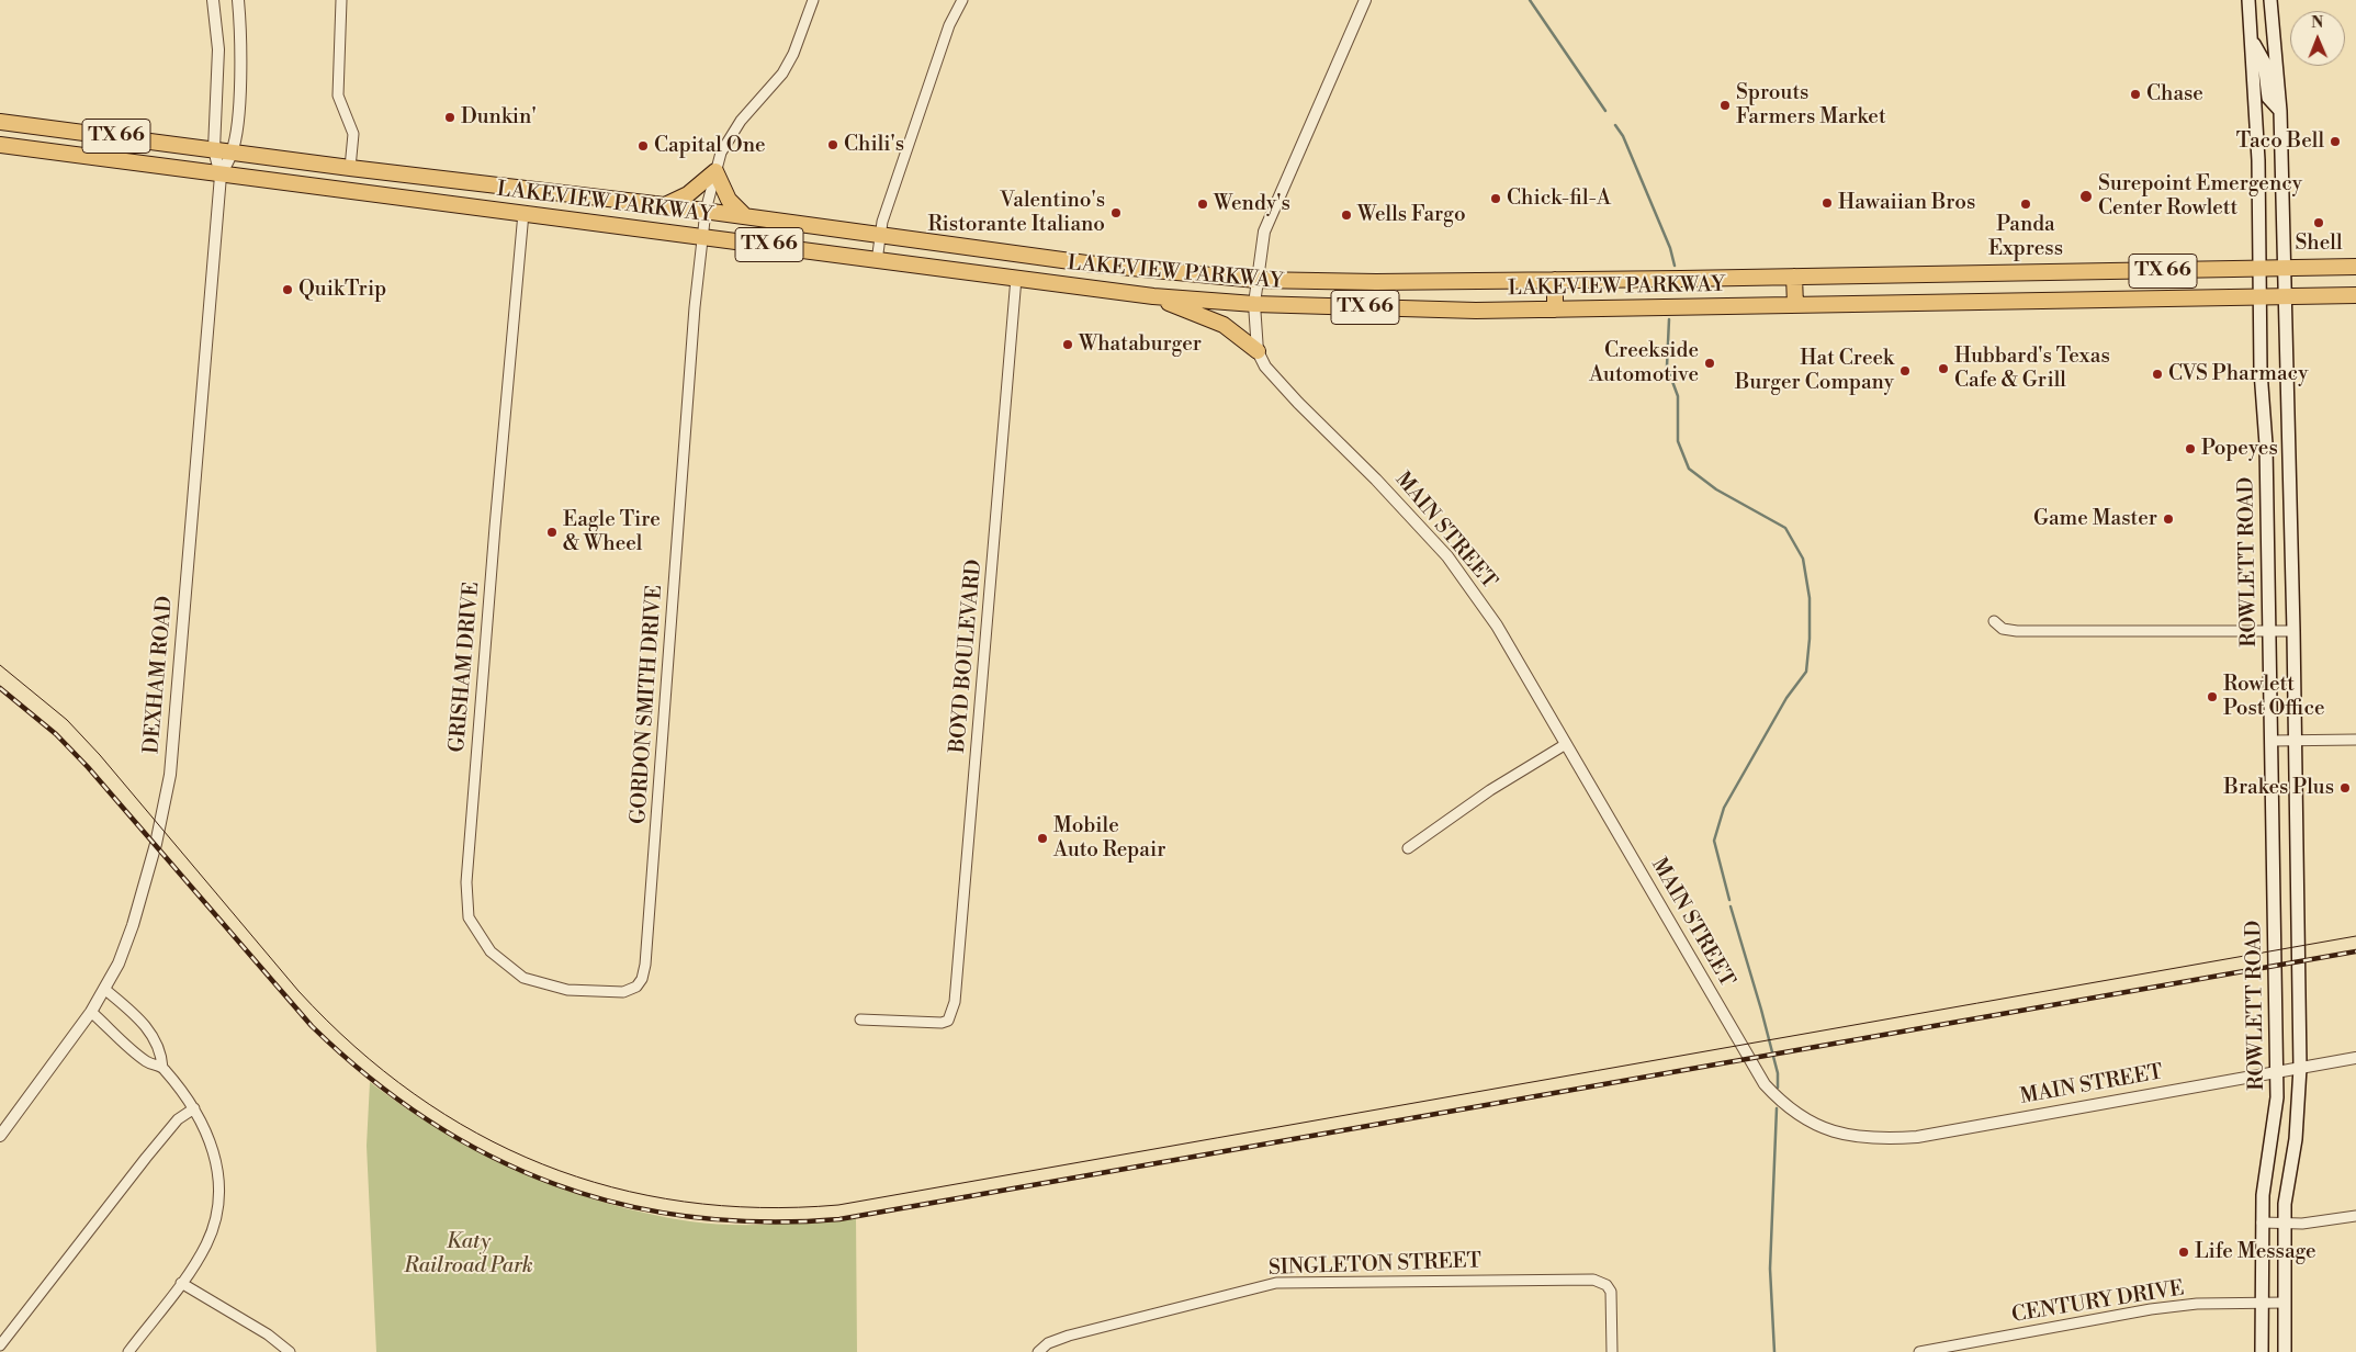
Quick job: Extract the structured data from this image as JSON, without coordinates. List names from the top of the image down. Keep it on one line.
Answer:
{"streets":{"main road":["TX 66","LAKEVIEW PARKWAY","ROWLETT ROAD"],"street":["MAIN STREET","BOYD BOULEVARD","GRISHAM DRIVE","DEXHAM ROAD","GORDON SMITH DRIVE","SINGLETON STREET","CENTURY DRIVE"]},"crossings":[["LAKEVIEW PARKWAY","MAIN STREET"],["LAKEVIEW PARKWAY","ROWLETT ROAD"],["LAKEVIEW PARKWAY","BOYD BOULEVARD"],["LAKEVIEW PARKWAY","GRISHAM DRIVE"],["LAKEVIEW PARKWAY","DEXHAM ROAD"],["LAKEVIEW PARKWAY","GORDON SMITH DRIVE"],["MAIN STREET","ROWLETT ROAD"],["ROWLETT ROAD","CENTURY DRIVE"],["GRISHAM DRIVE","GORDON SMITH DRIVE"]],"parks":["Katy Railroad Park"],"places":["Chase","Sprouts Farmers Market","Dunkin'","Taco Bell","Chili's","Capital One","Surepoint Emergency Center Rowlett","Chick-fil-A","Hawaiian Bros","Wendy's","Panda Express","Valentino's Ristorante Italiano","Wells Fargo","Shell","QuikTrip","Whataburger","Creekside Automotive","Hubbard's Texas Cafe & Grill","Hat Creek Burger Company","CVS Pharmacy","Popeyes","Game Master","Eagle Tire & Wheel","Rowlett Post Office","Brakes Plus","Mobile Auto Repair","Life Message"],"north":"top"}
